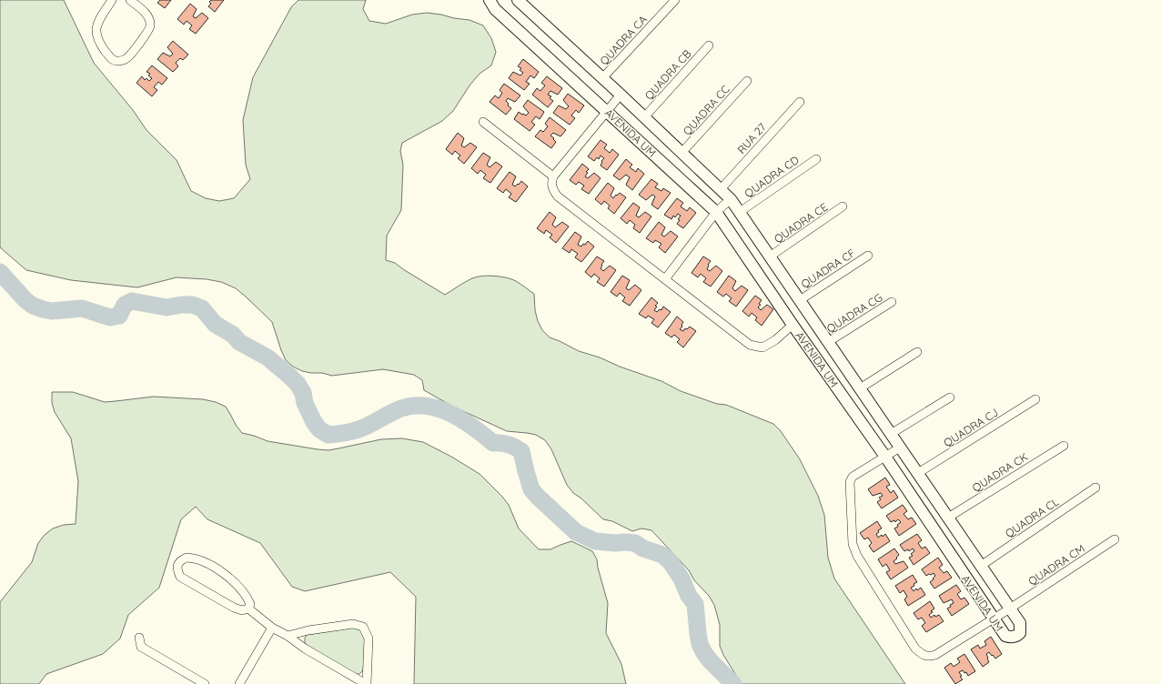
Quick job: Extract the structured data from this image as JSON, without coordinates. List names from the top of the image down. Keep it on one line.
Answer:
{"streets":{"street":["QUADRA CA","QUADRA CB","QUADRA CC","AVENIDA UM","RUA 27","QUADRA CD","QUADRA CE","QUADRA CF","QUADRA CG","QUADRA CJ","QUADRA CK","QUADRA CL","QUADRA CM"]},"crossings":[["QUADRA CA","AVENIDA UM"],["QUADRA CB","AVENIDA UM"],["QUADRA CC","AVENIDA UM"],["AVENIDA UM","RUA 27"],["AVENIDA UM","QUADRA CD"],["AVENIDA UM","QUADRA CE"],["AVENIDA UM","QUADRA CF"],["AVENIDA UM","QUADRA CG"],["AVENIDA UM","QUADRA CJ"],["AVENIDA UM","QUADRA CK"],["AVENIDA UM","QUADRA CL"],["AVENIDA UM","QUADRA CM"]]}
